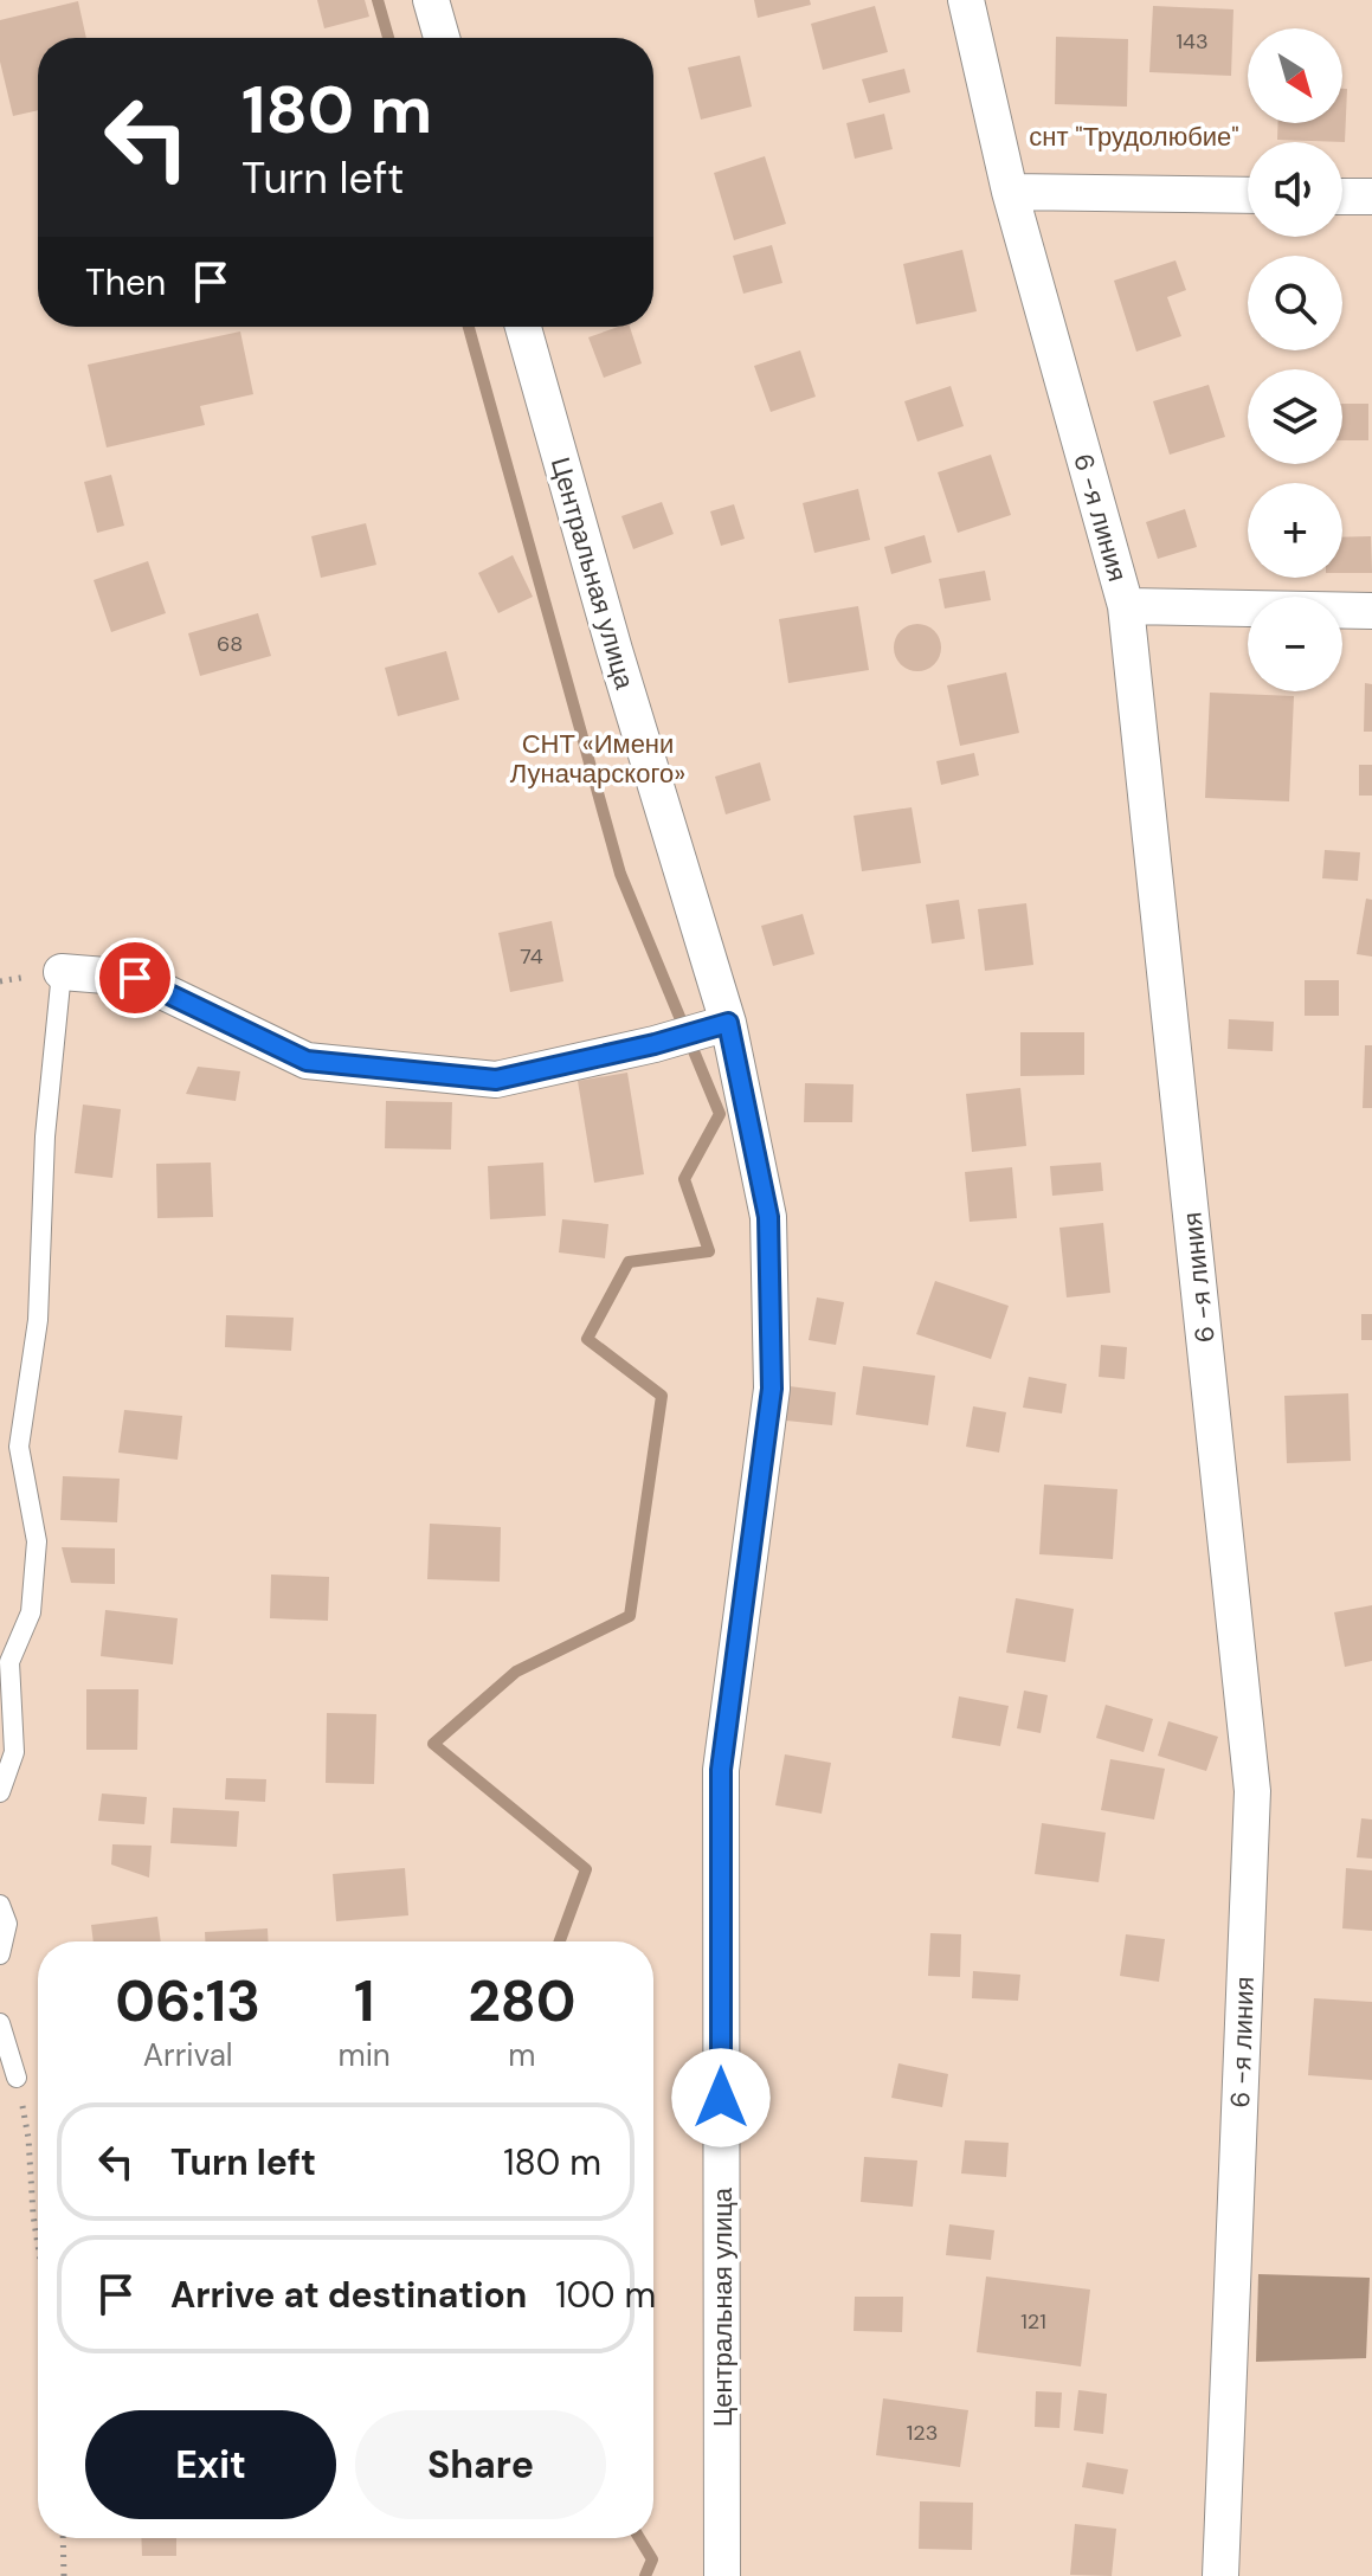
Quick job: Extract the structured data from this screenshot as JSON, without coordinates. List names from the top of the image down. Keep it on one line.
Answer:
{"streets":{"street":["6 -я линия","Центральная улица"]},"parks":["снт \"Трудолюбие\"","СНТ «Имени Луначарского»"],"house_numbers":["143","68","74","121","123"],"north":"bottom right","page":{"map_buttons":["+","−"],"turn":["180 m","Turn left"],"then":"Then","eta":["06:13","Arrival","1","min","280","m"],"list":[{"name":"Turn left","value":"180 m"},{"name":"Arrive at destination","value":"100 m"}],"buttons":["Exit","Share"]}}
